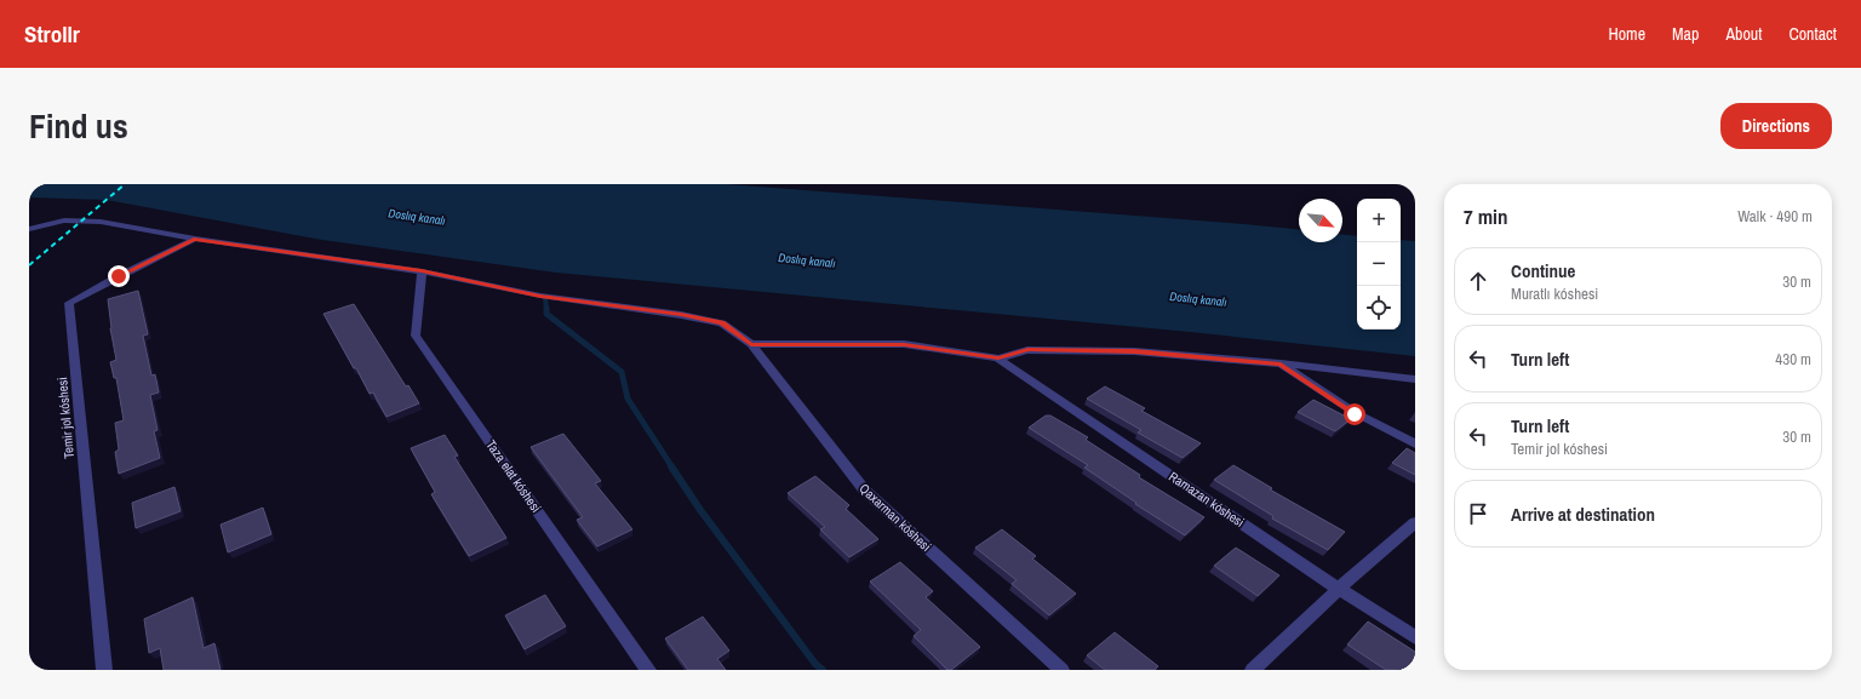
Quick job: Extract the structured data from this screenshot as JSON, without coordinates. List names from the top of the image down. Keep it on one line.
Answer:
{"streets":{"street":["Temir jol kóshesi","Taza elat kóshesi","Ramazan kóshesi","Qaxarman kóshesi"]},"crossings":[["Temir jol kóshesi","Qaxarman kóshesi"],["Taza elat kóshesi","Qaxarman kóshesi"]],"water":["Doslıq kanalı"],"north":"bottom right","page":{"header":"Strollr","nav":["Home","Map","About","Contact"],"title":"Find us","buttons":"Directions","heading":["7 min","Walk · 490 m"],"map_buttons":["+","−"],"list":[["Continue","Muratlı kóshesi","30 m"],["Turn left","430 m"],["Turn left","Temir jol kóshesi","30 m"],"Arrive at destination"]}}
